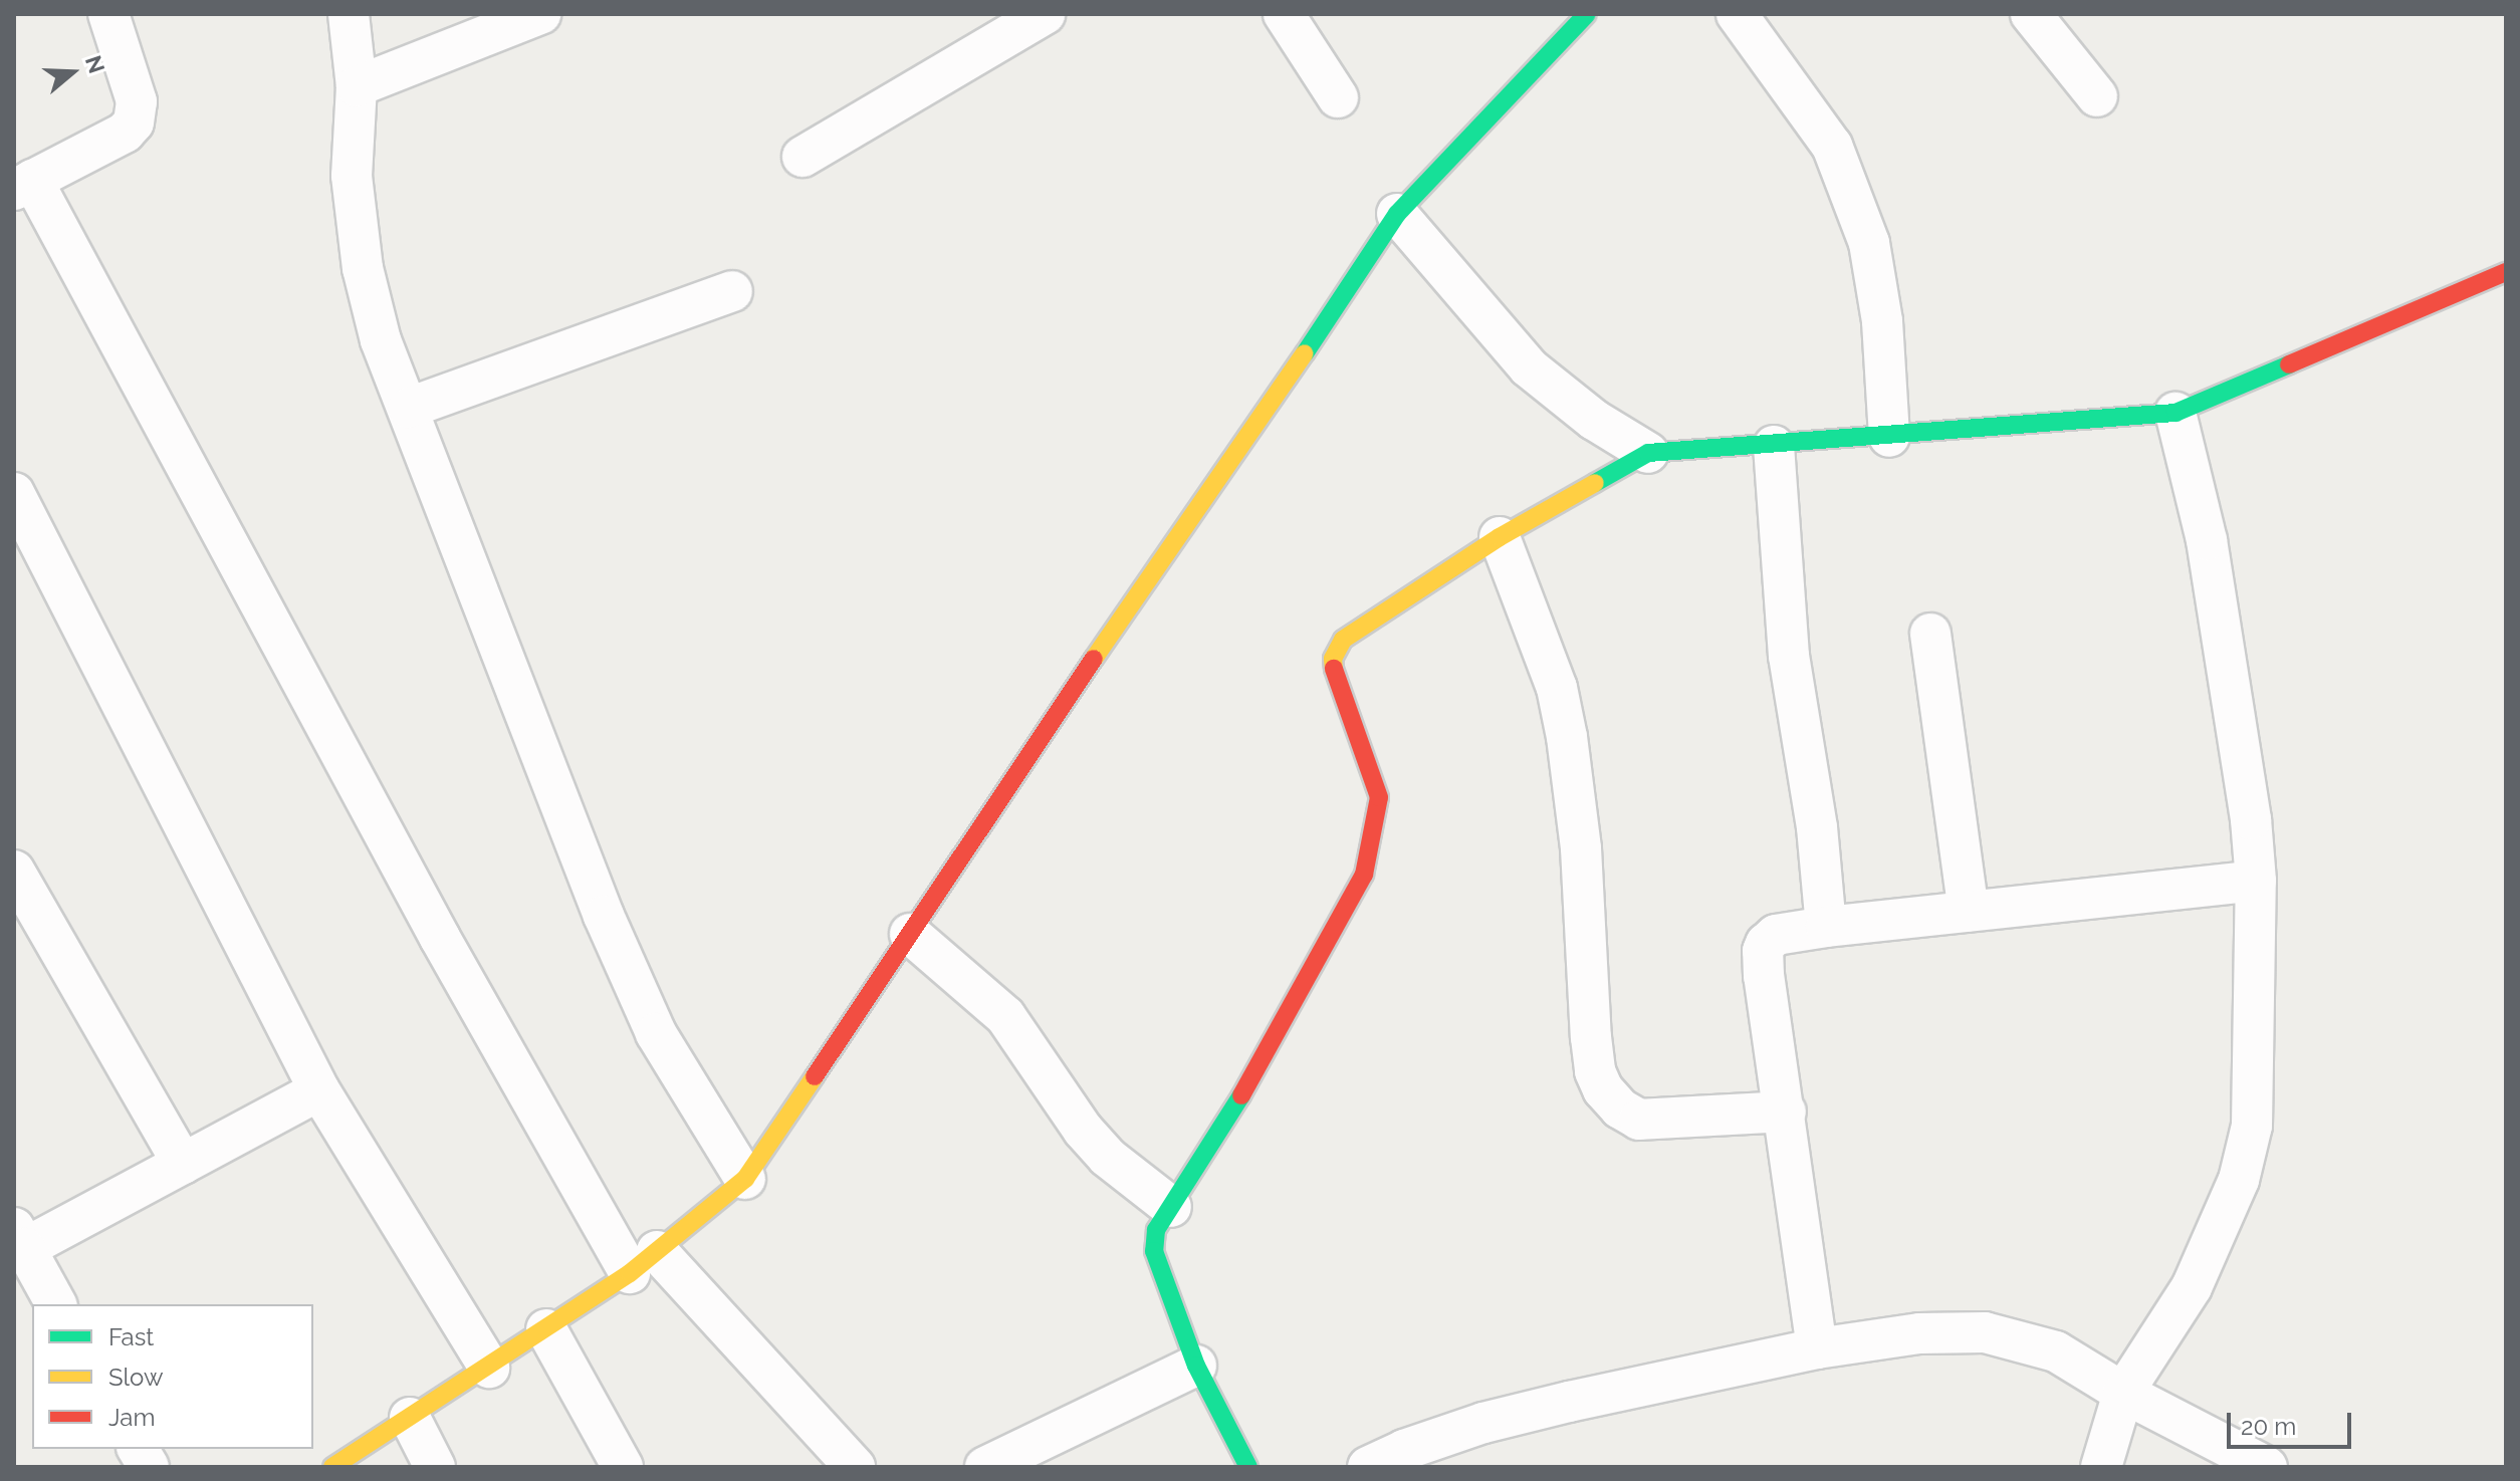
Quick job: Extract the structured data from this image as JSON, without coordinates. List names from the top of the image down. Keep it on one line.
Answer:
{"legend":["Fast","Slow","Jam"],"scale_bar":"20 m","north":"right"}
